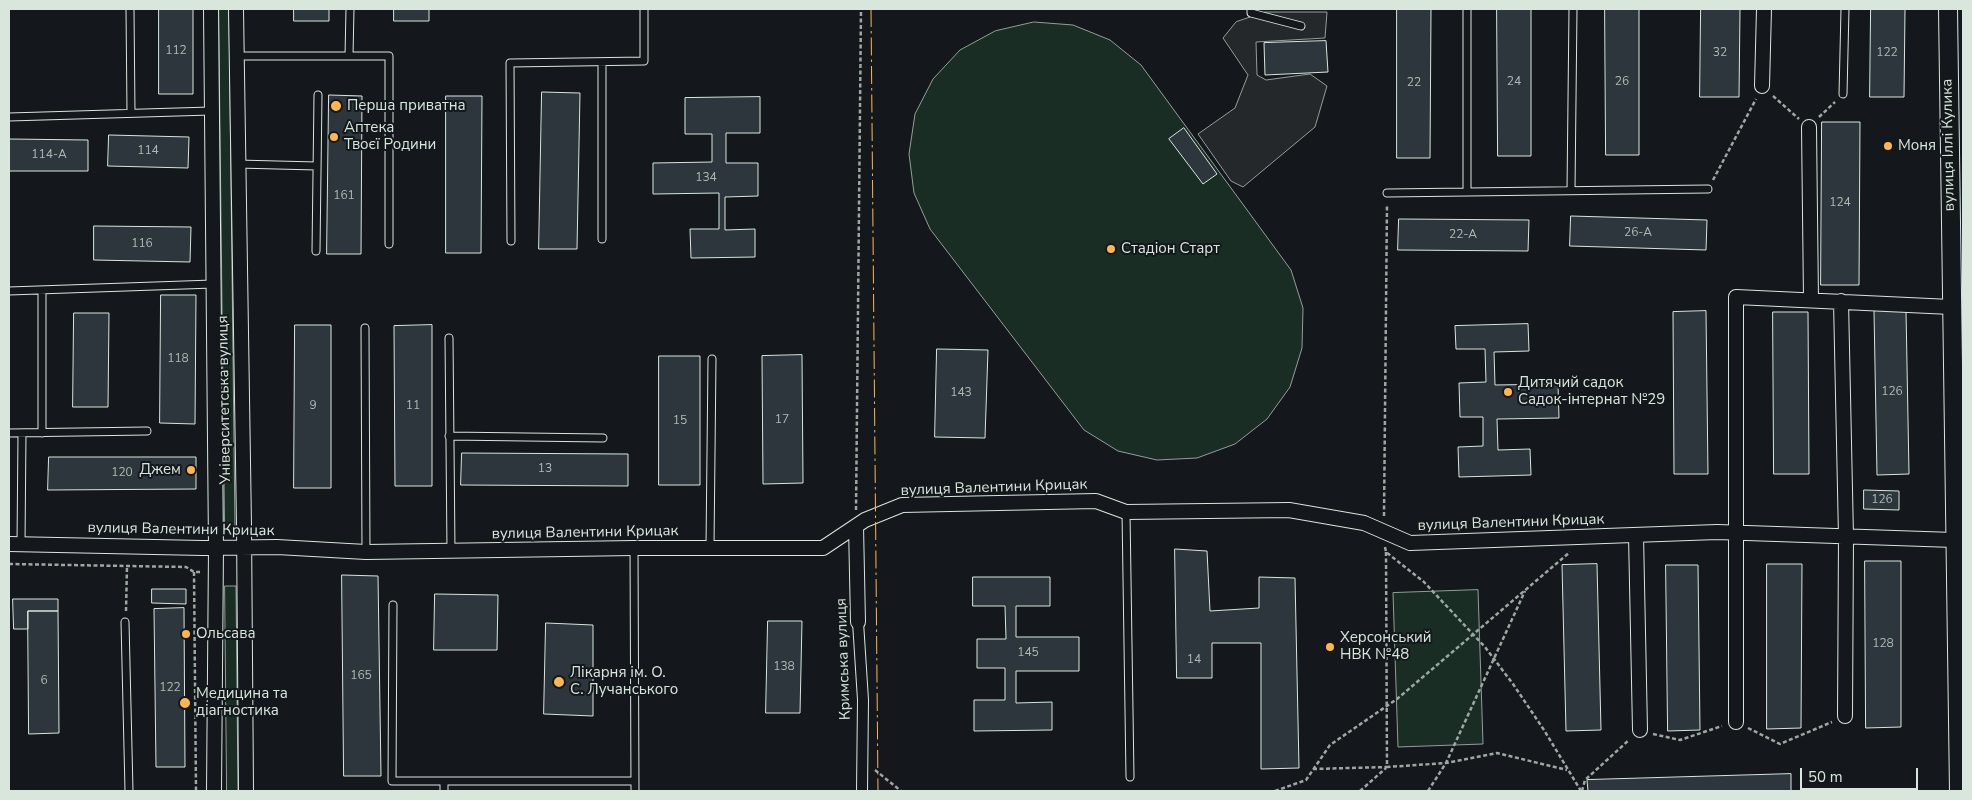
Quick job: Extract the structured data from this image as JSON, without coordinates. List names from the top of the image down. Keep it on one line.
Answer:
{"streets":{"street":["вулиця Іллі Кулика","Університетська вулиця","вулиця Валентини Крицак","Кримська вулиця"]},"crossings":[["вулиця Іллі Кулика","вулиця Валентини Крицак"],["Університетська вулиця","вулиця Валентини Крицак"],["вулиця Валентини Крицак","Кримська вулиця"]],"places":["Перша приватна","Аптека Твоєї Родини","Моня","Стадіон Старт","Дитячий садок Садок-інтернат №29","Джем","Ольсава","Херсонський НВК №48","Лікарня ім. О. С. Лучанського","Медицина та діагностика"],"house_numbers":["112","32","122","24","26","22","114","114-А","134","161","124","26-А","22-А","116","118","126","143","9","11","17","15","13","120","126","128","145","14","138","165","6","122"],"scale_bar":"50 m"}
